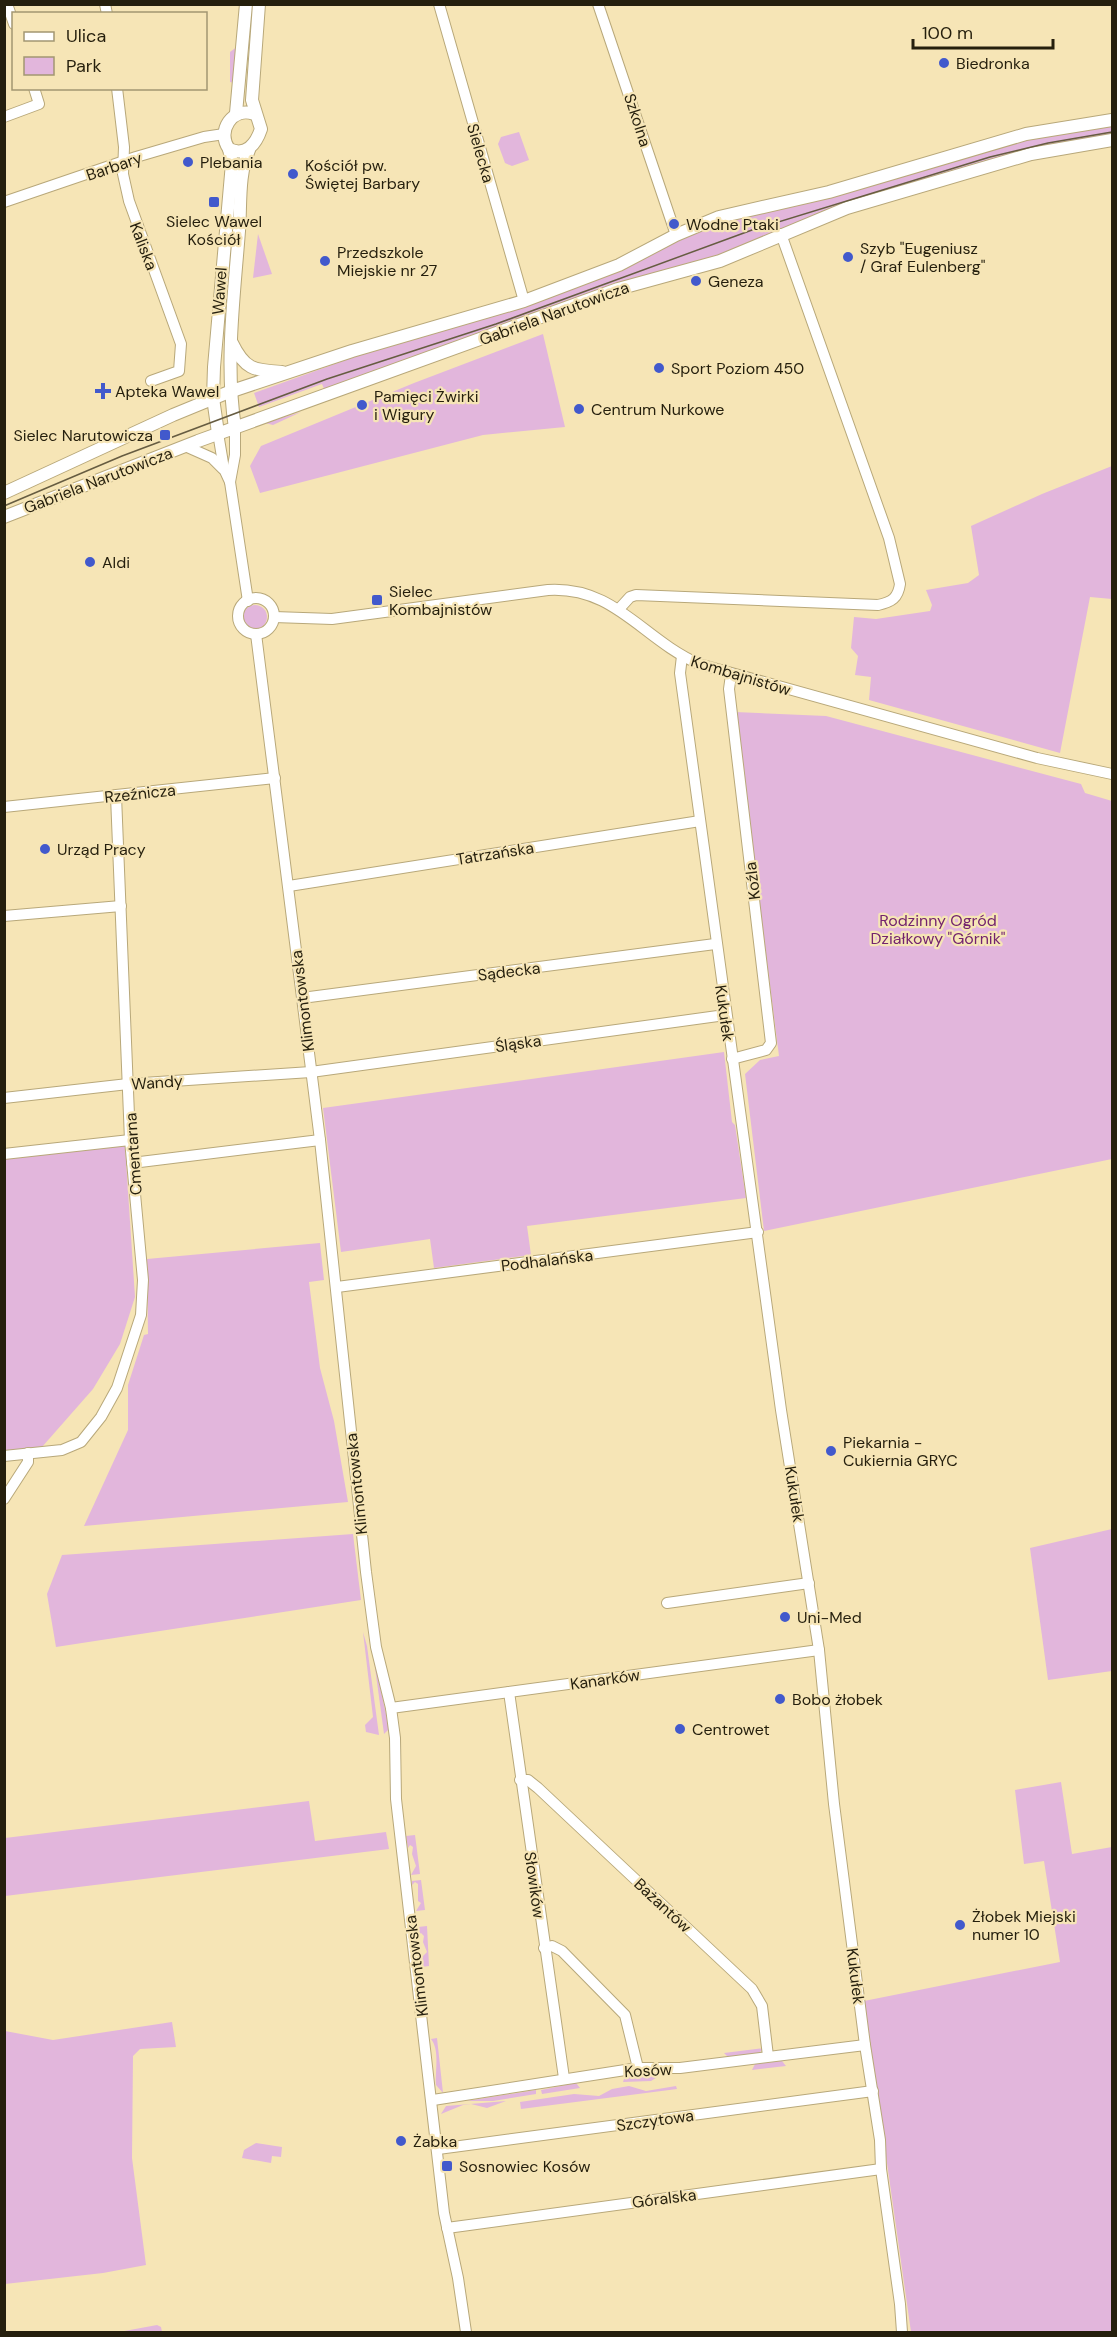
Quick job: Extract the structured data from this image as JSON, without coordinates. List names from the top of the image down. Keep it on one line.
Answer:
{"streets":{"street":["Szkolna","Sielecka","Barbary","Kaliska","Wawel","Gabriela Narutowicza","Kombajnistów","Rzeźnicza","Tatrzańska","Koźla","Sądecka","Klimontowska","Kukułek","Śląska","Wandy","Cmentarna","Podhalańska","Kanarków","Słowików","Bażantów","Kosów","Szczytowa","Góralska"]},"crossings":[["Szkolna","Gabriela Narutowicza"],["Sielecka","Gabriela Narutowicza"],["Barbary","Kaliska"],["Barbary","Wawel"],["Wawel","Gabriela Narutowicza"],["Kombajnistów","Koźla"],["Kombajnistów","Klimontowska"],["Kombajnistów","Kukułek"],["Rzeźnicza","Klimontowska"],["Rzeźnicza","Cmentarna"],["Tatrzańska","Klimontowska"],["Tatrzańska","Kukułek"],["Koźla","Kukułek"],["Sądecka","Klimontowska"],["Sądecka","Kukułek"],["Klimontowska","Śląska"],["Klimontowska","Wandy"],["Klimontowska","Podhalańska"],["Klimontowska","Kanarków"],["Klimontowska","Kosów"],["Klimontowska","Szczytowa"],["Klimontowska","Góralska"],["Kukułek","Śląska"],["Kukułek","Podhalańska"],["Kukułek","Kanarków"],["Kukułek","Kosów"],["Kukułek","Szczytowa"],["Kukułek","Góralska"],["Śląska","Wandy"],["Wandy","Cmentarna"],["Kanarków","Słowików"],["Słowików","Bażantów"],["Słowików","Kosów"],["Bażantów","Kosów"]],"parks":["Rodzinny Ogród Działkowy \"Górnik\""],"places":{"other":["Biedronka","Plebania","Kościół pw. Świętej Barbary","Wodne Ptaki","Szyb \"Eugeniusz / Graf Eulenberg\"","Przedszkole Miejskie nr 27","Geneza","Sport Poziom 450","Pamięci Żwirki i Wigury","Centrum Nurkowe","Aldi","Urząd Pracy","Piekarnia - Cukiernia GRYC","Uni-Med","Bobo żłobek","Centrowet","Żłobek Miejski numer 10","Żabka"],"transit":["Sielec Wawel Kościół","Sielec Narutowicza","Sielec Kombajnistów","Sosnowiec Kosów"],"health":["Apteka Wawel"]},"legend":["Ulica","Park"],"scale_bar":"100 m"}
